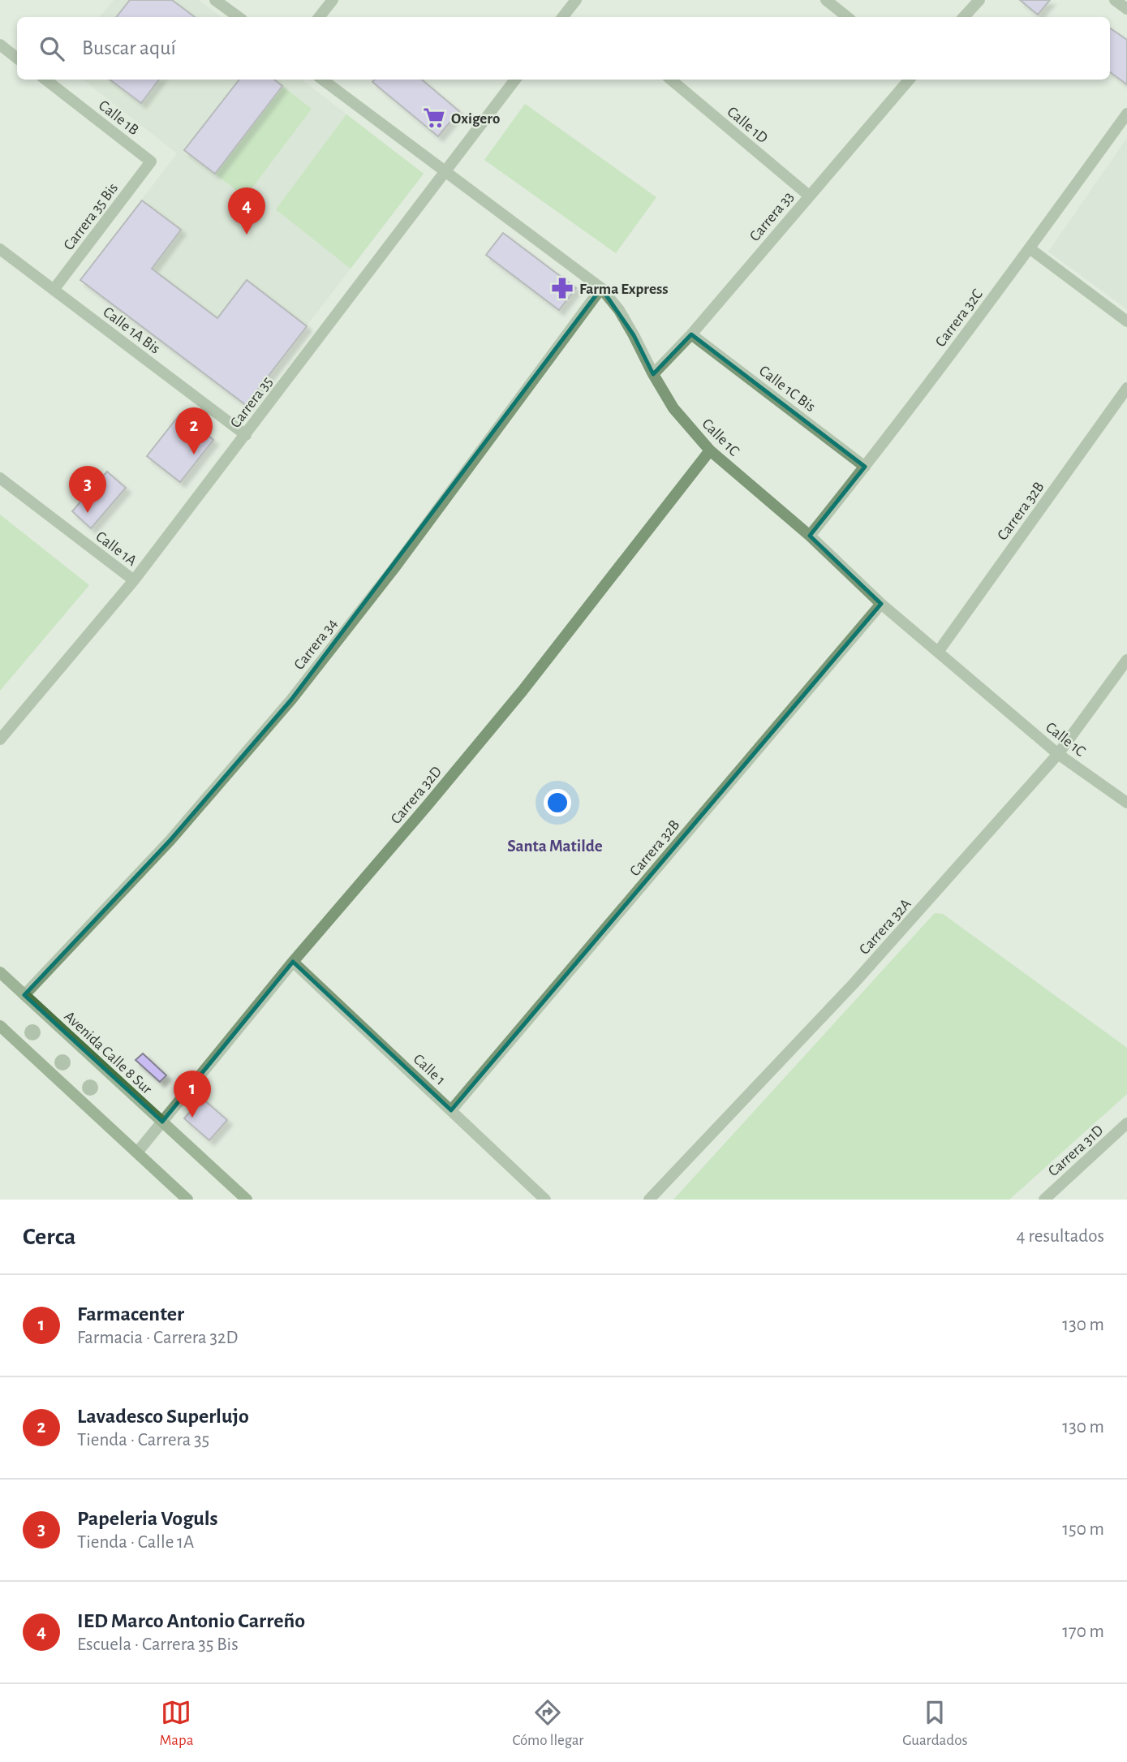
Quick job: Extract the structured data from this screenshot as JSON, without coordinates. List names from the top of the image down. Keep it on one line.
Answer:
{"streets":{"main road":["Avenida Calle 8 Sur"],"street":["Calle 1B","Calle 1D","Carrera 35 Bis","Carrera 33","Carrera 32C","Calle 1A Bis","Calle 1C Bis","Carrera 35","Calle 1C","Carrera 32B","Calle 1A","Carrera 34","Carrera 32D","Carrera 32A","Calle 1","Carrera 31D"]},"crossings":[["Calle 1B","Carrera 35 Bis"],["Calle 1D","Carrera 33"],["Carrera 35 Bis","Calle 1A Bis"],["Carrera 33","Calle 1C Bis"],["Carrera 33","Calle 1C"],["Carrera 32C","Calle 1C Bis"],["Carrera 32C","Calle 1C"],["Calle 1A Bis","Carrera 35"],["Carrera 35","Calle 1C"],["Carrera 35","Calle 1A"],["Calle 1C","Carrera 32B"],["Calle 1C","Carrera 34"],["Calle 1C","Carrera 32D"],["Calle 1C","Carrera 32A"],["Carrera 32B","Calle 1"],["Carrera 34","Avenida Calle 8 Sur"],["Carrera 32D","Avenida Calle 8 Sur"],["Carrera 32D","Calle 1"]],"districts":["Santa Matilde"],"places":{"supermarket":["Oxigero"],"pharmacy":["Farma Express"]},"page":{"search":"Buscar aquí","pins":["4","2","3","1"],"heading":["Cerca","4 resultados"],"list":[{"mark":"1","name":"Farmacenter","note":"Farmacia · Carrera 32D","value":"130 m"},{"mark":"2","name":"Lavadesco Superlujo","note":"Tienda · Carrera 35","value":"130 m"},{"mark":"3","name":"Papeleria Voguls","note":"Tienda · Calle 1A","value":"150 m"},{"mark":"4","name":"IED Marco Antonio Carreño","note":"Escuela · Carrera 35 Bis","value":"170 m"}],"nav":["Mapa","Cómo llegar","Guardados"]}}
